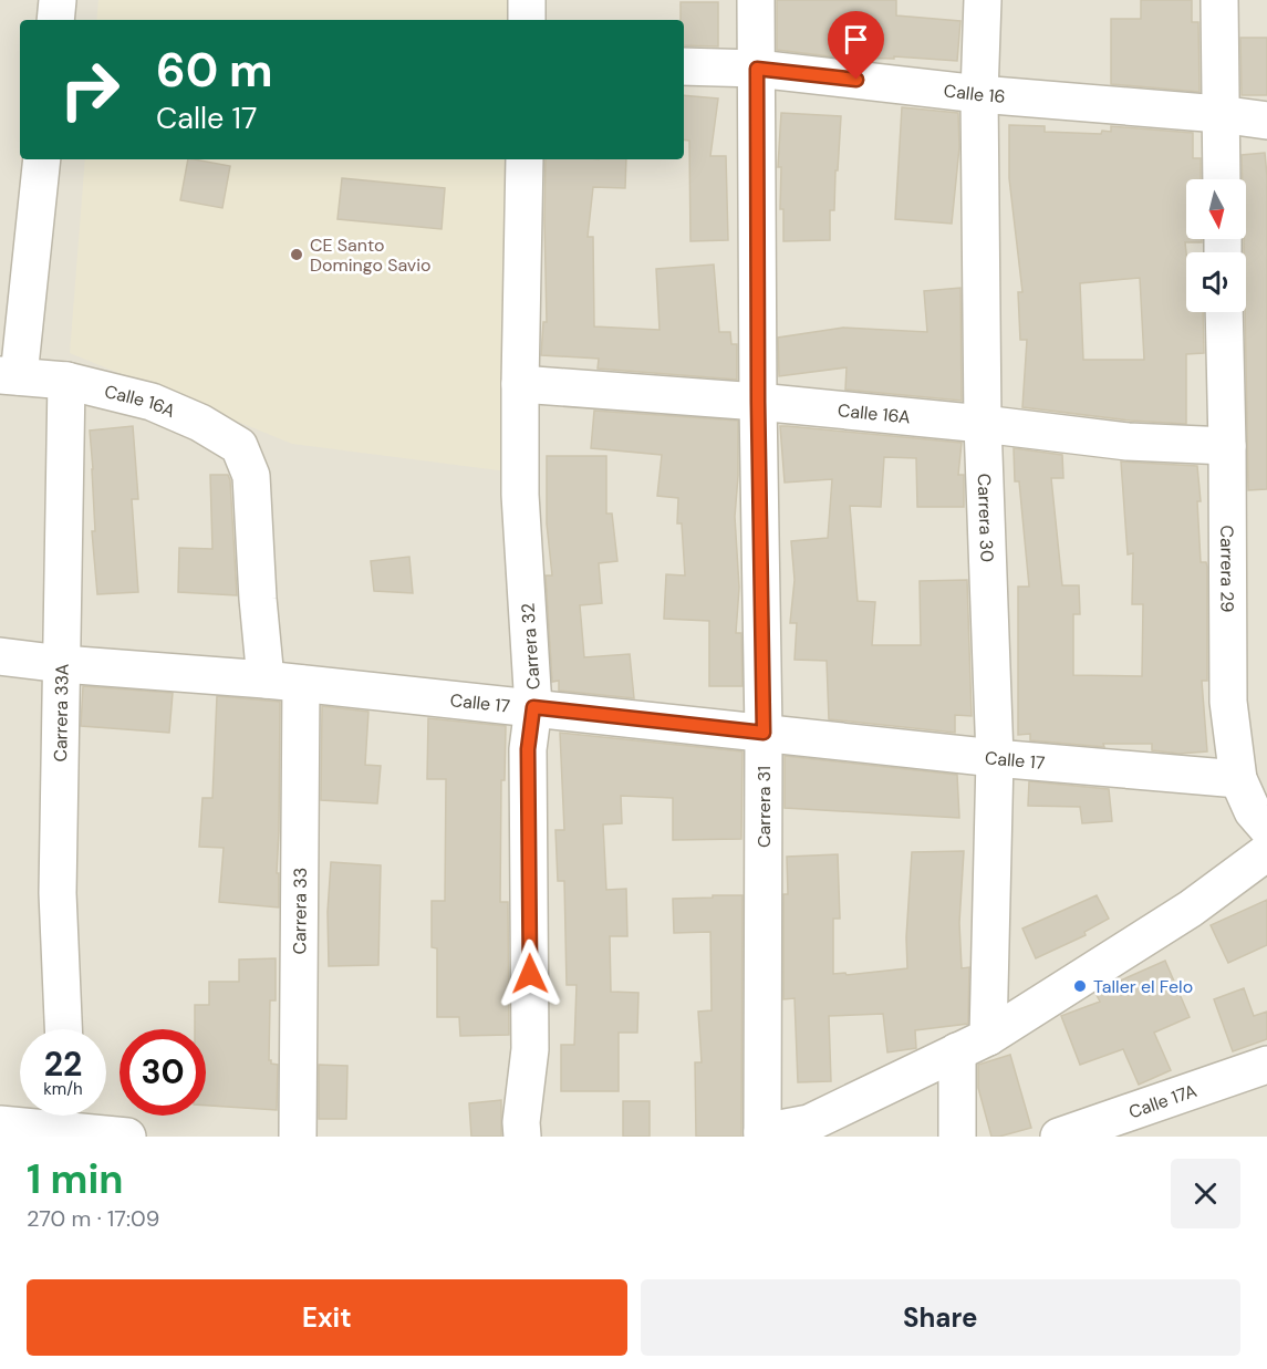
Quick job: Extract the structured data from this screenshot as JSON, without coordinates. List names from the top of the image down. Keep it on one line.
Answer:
{"streets":{"street":["Calle 16","Calle 16A","Carrera 30","Carrera 29","Carrera 32","Calle 17","Carrera 33A","Carrera 31","Carrera 33","Calle 17A"]},"crossings":[["Calle 16","Carrera 30"],["Calle 16","Carrera 31"],["Calle 16A","Carrera 30"],["Calle 16A","Carrera 29"],["Calle 16A","Carrera 32"],["Calle 16A","Calle 17"],["Calle 16A","Carrera 33A"],["Calle 16A","Carrera 31"],["Carrera 30","Calle 17"],["Carrera 29","Calle 17"],["Carrera 32","Calle 17"],["Calle 17","Carrera 33A"],["Calle 17","Carrera 31"],["Calle 17","Carrera 33"]],"places":["CE Santo Domingo Savio","Taller el Felo"],"north":"bottom","page":{"turn":["60 m","Calle 17"],"speed":"22 km/h","limit":"30","heading":["1 min","270 m · 17:09"],"buttons":["Exit","Share"]}}
